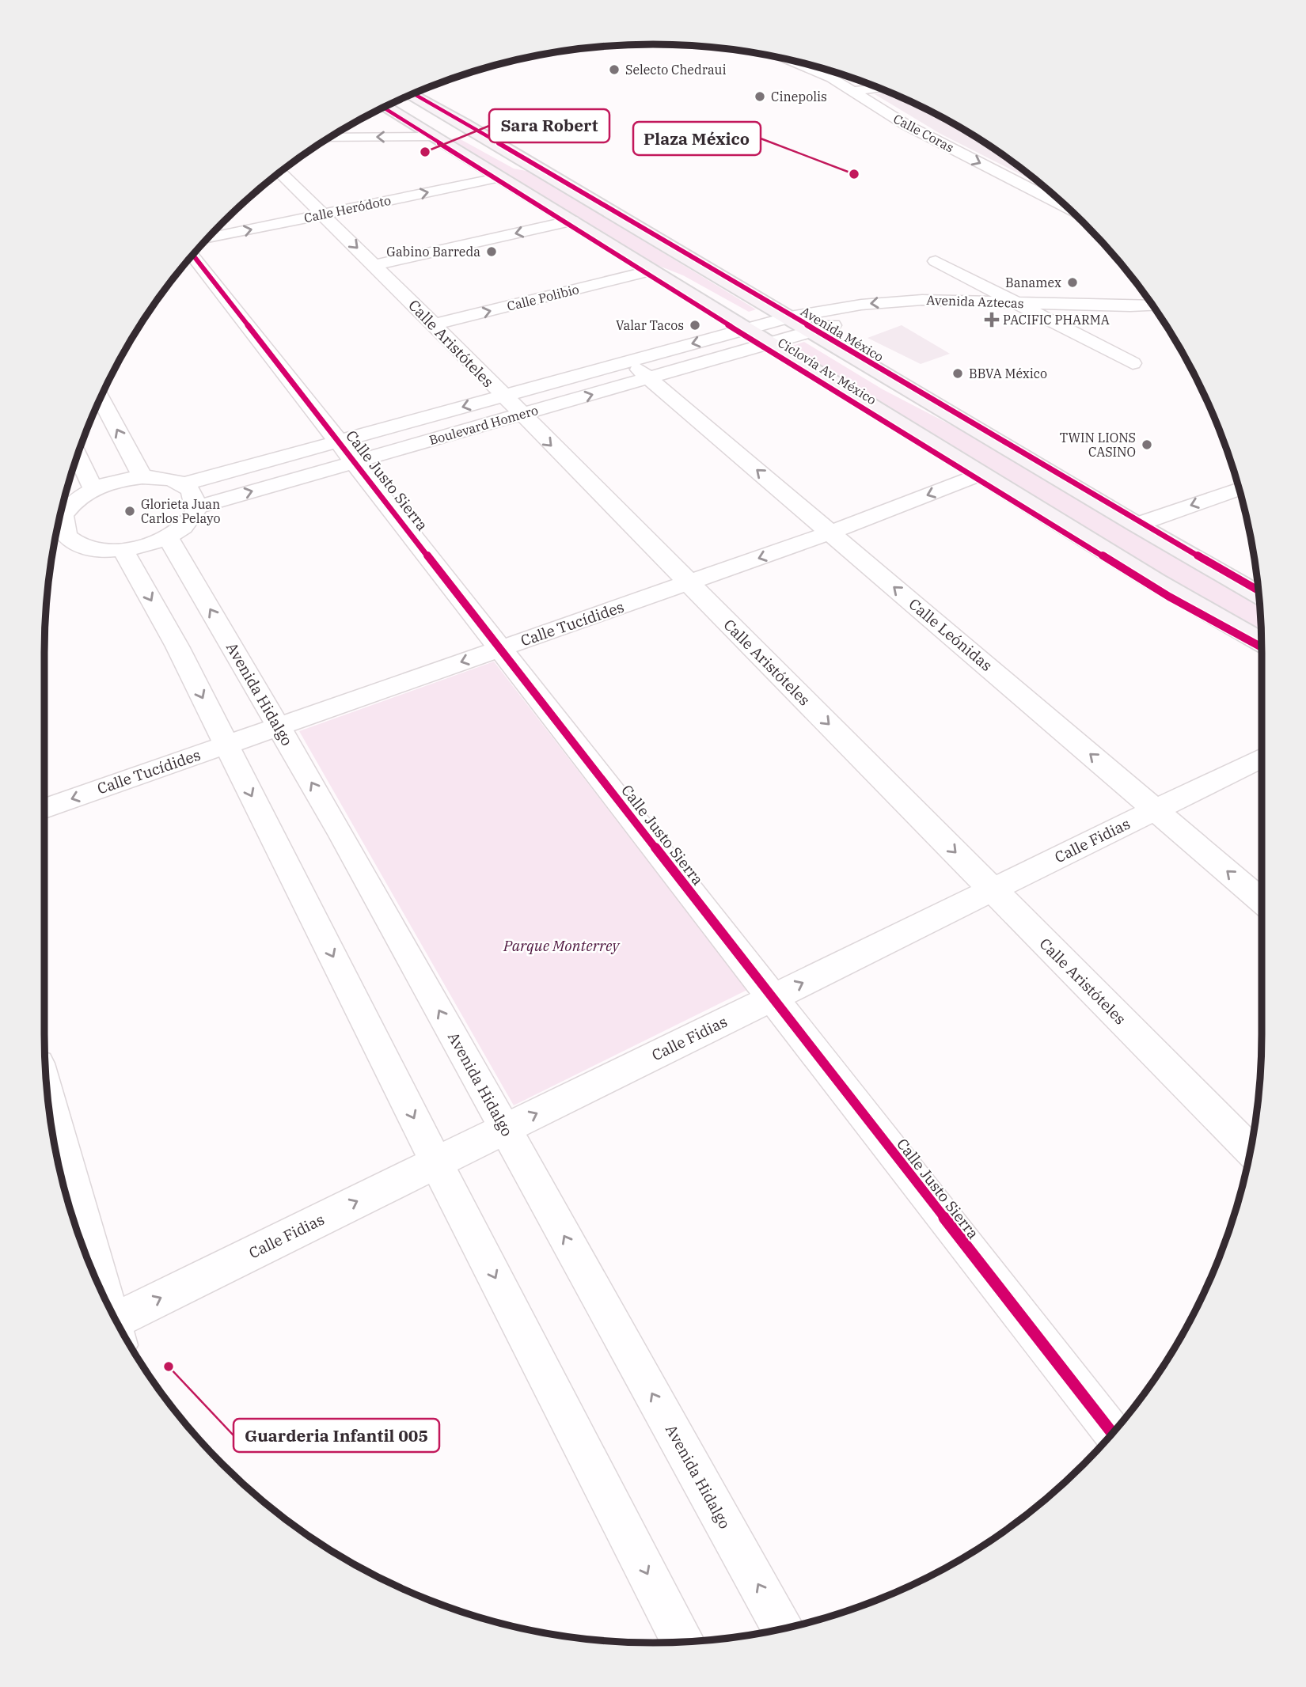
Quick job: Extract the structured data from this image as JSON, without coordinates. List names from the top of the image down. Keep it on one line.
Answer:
{"streets":{"main road":["Avenida México"],"street":["Calle Coras","Calle Heródoto","Calle Polibio","Avenida Aztecas","Calle Aristóteles","Boulevard Homero","Calle Justo Sierra","Calle Tucídides","Calle Leónidas","Avenida Hidalgo","Calle Fidias"],"cycle path":["Ciclovía Av. México"]},"crossings":[["Calle Heródoto","Calle Aristóteles"],["Calle Polibio","Calle Aristóteles"],["Avenida Aztecas","Avenida México"],["Avenida Aztecas","Boulevard Homero"],["Avenida México","Boulevard Homero"],["Calle Aristóteles","Boulevard Homero"],["Calle Aristóteles","Calle Tucídides"],["Calle Aristóteles","Calle Fidias"],["Boulevard Homero","Calle Justo Sierra"],["Boulevard Homero","Calle Leónidas"],["Calle Justo Sierra","Calle Tucídides"],["Calle Justo Sierra","Calle Fidias"],["Calle Tucídides","Calle Leónidas"],["Calle Tucídides","Avenida Hidalgo"],["Calle Leónidas","Calle Fidias"],["Avenida Hidalgo","Calle Fidias"]],"one_way":["Calle Aristóteles","Calle Tucídides","Calle Leónidas","Calle Fidias"],"parks":["Parque Monterrey"],"places":{"other":["Selecto Chedraui","Cinepolis","Sara Robert","Plaza México","Gabino Barreda","Banamex","Valar Tacos","BBVA México","TWIN LIONS CASINO","Glorieta Juan Carlos Pelayo","Guarderia Infantil 005"],"health":["PACIFIC PHARMA"]}}
